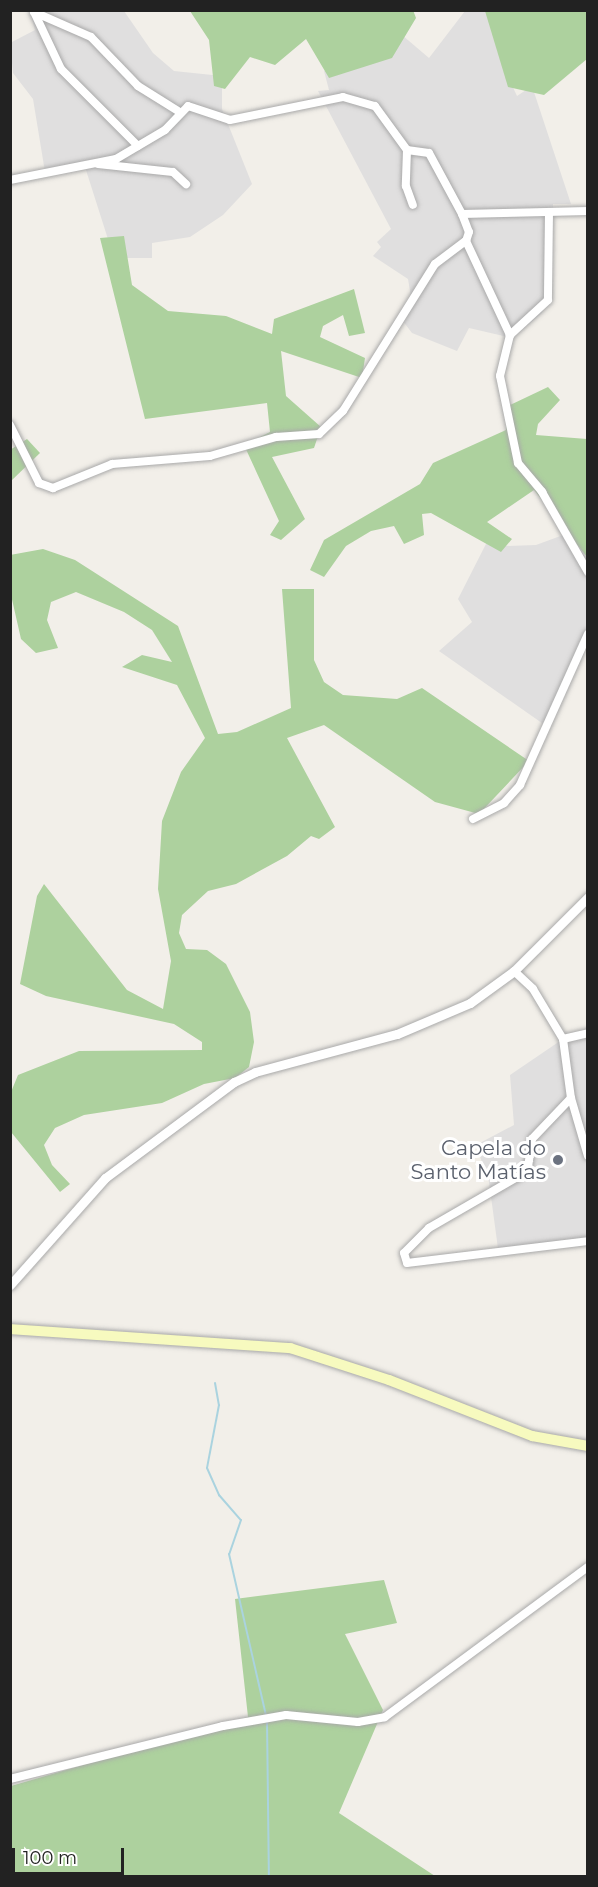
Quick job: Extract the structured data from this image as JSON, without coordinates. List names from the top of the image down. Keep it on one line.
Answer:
{"places":["Capela do Santo Matías"],"scale_bar":"100 m"}
